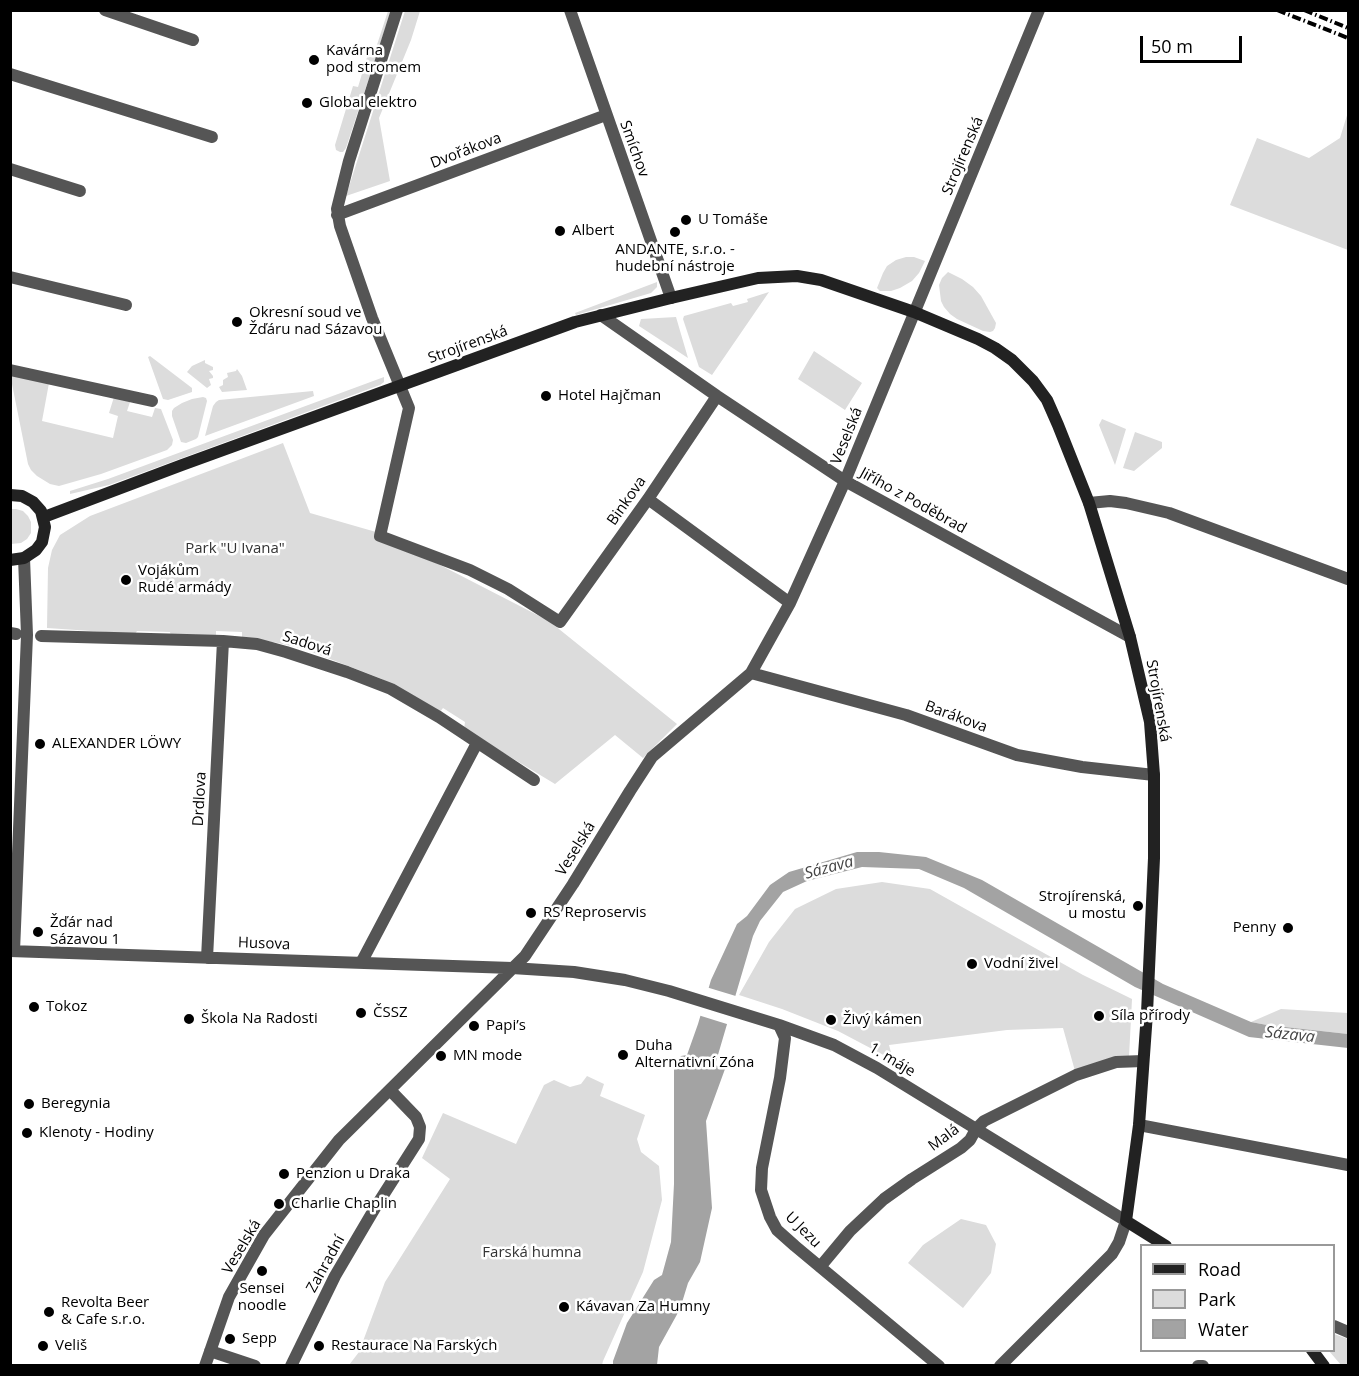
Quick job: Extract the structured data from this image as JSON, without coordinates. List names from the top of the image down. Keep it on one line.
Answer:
{"streets":{"street":["Smíchov","Dvořákova","Strojírenská","Veselská","Binkova","Jiřího z Poděbrad","Sadová","Barákova","Drdlova","Husova","1. máje","Malá","U Jezu","Zahradní"]},"crossings":[["Smíchov","Dvořákova"],["Smíchov","Strojírenská"],["Strojírenská","Veselská"],["Strojírenská","Binkova"],["Strojírenská","Jiřího z Poděbrad"],["Strojírenská","Barákova"],["Strojírenská","1. máje"],["Strojírenská","Malá"],["Veselská","Jiřího z Poděbrad"],["Veselská","Barákova"],["Veselská","Husova"],["Veselská","1. máje"],["Veselská","Zahradní"],["Binkova","Jiřího z Poděbrad"],["Sadová","Drdlova"],["Drdlova","Husova"],["Husova","1. máje"],["1. máje","Malá"],["1. máje","U Jezu"],["Malá","U Jezu"]],"water":["Sázava"],"parks":["Park \"U Ivana\"","Farská humna"],"places":["Kavárna pod stromem","Global elektro","U Tomáše","Albert","ANDANTE, s.r.o. - hudební nástroje","Okresní soud ve Žďáru nad Sázavou","Hotel Hajčman","Vojákům Rudé armády","ALEXANDER LÖWY","Strojírenská, u mostu","RS Reproservis","Penny","Žďár nad Sázavou 1","Vodní živel","Tokoz","ČSSZ","Síla přírody","Škola Na Radosti","Živý kámen","Papi’s","Duha Alternativní Zóna","MN mode","Beregynia","Klenoty - Hodiny","Penzion u Draka","Charlie Chaplin","Sensei noodle","Kávavan Za Humny","Revolta Beer & Cafe s.r.o.","Sepp","Veliš","Restaurace Na Farských"],"legend":["Road","Park","Water"],"scale_bar":"50 m"}
